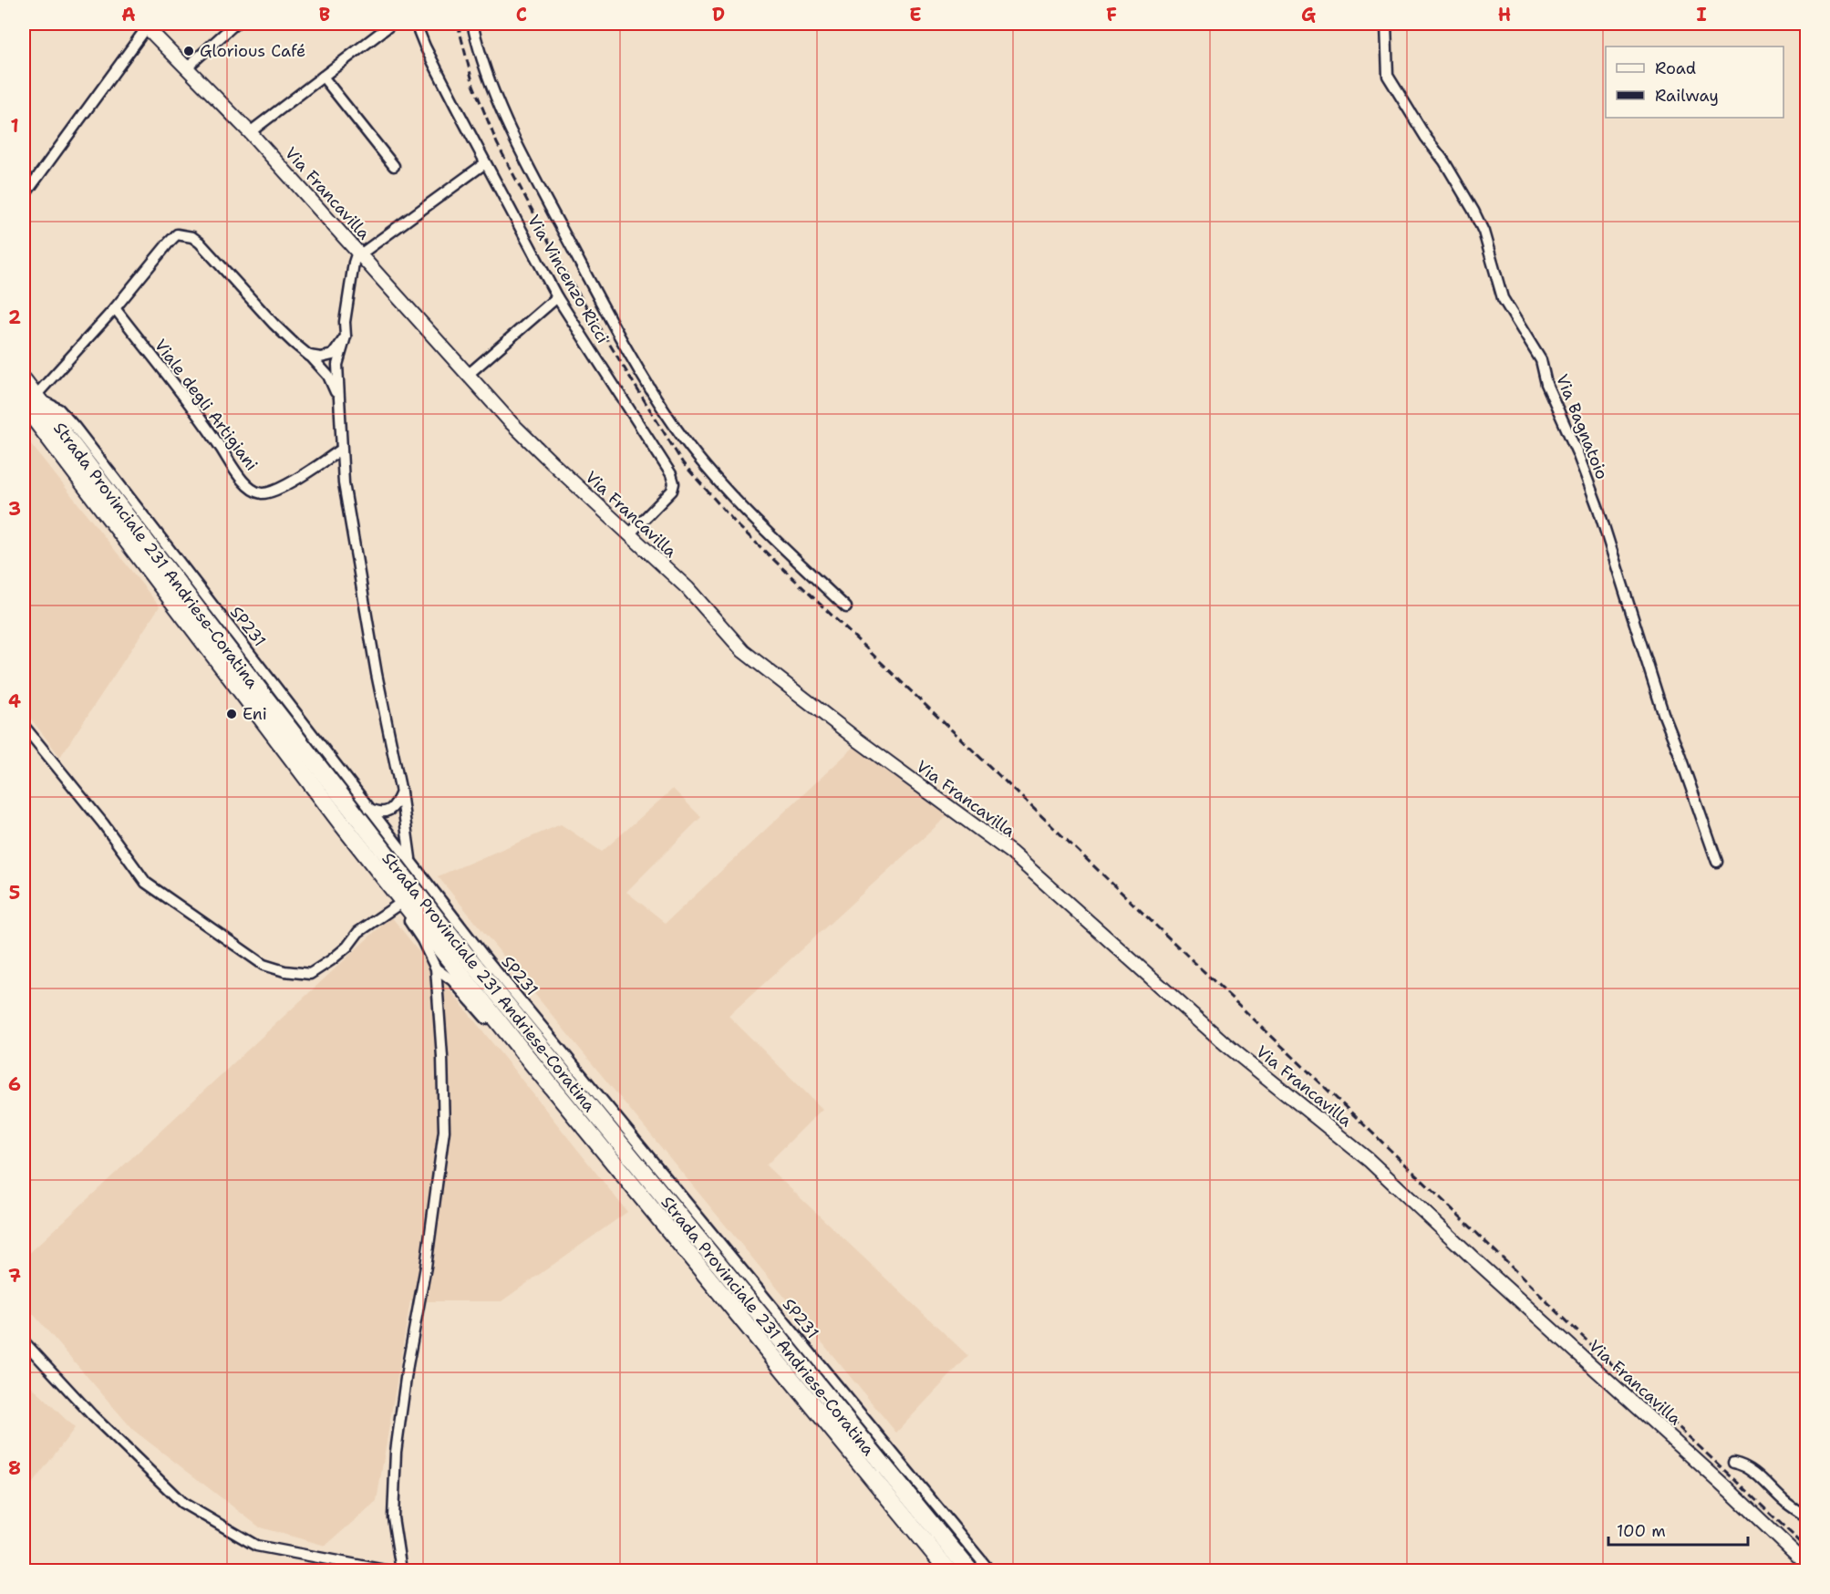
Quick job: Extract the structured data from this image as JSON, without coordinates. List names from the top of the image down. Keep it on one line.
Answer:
{"streets":{"highway":["Strada Provinciale 231 Andriese-Coratina","SP231"],"street":["Via Francavilla","Via Vincenzo Ricci","Viale degli Artigiani","Via Bagnatoio"]},"crossings":[["Via Francavilla","Via Vincenzo Ricci"],["Strada Provinciale 231 Andriese-Coratina","SP231"]],"places":["Glorious Café","Eni"],"legend":["Road","Railway"],"scale_bar":"100 m","grid":{"columns":["A","B","C","D","E","F","G","H","I"],"rows":["1","2","3","4","5","6","7","8"]}}
